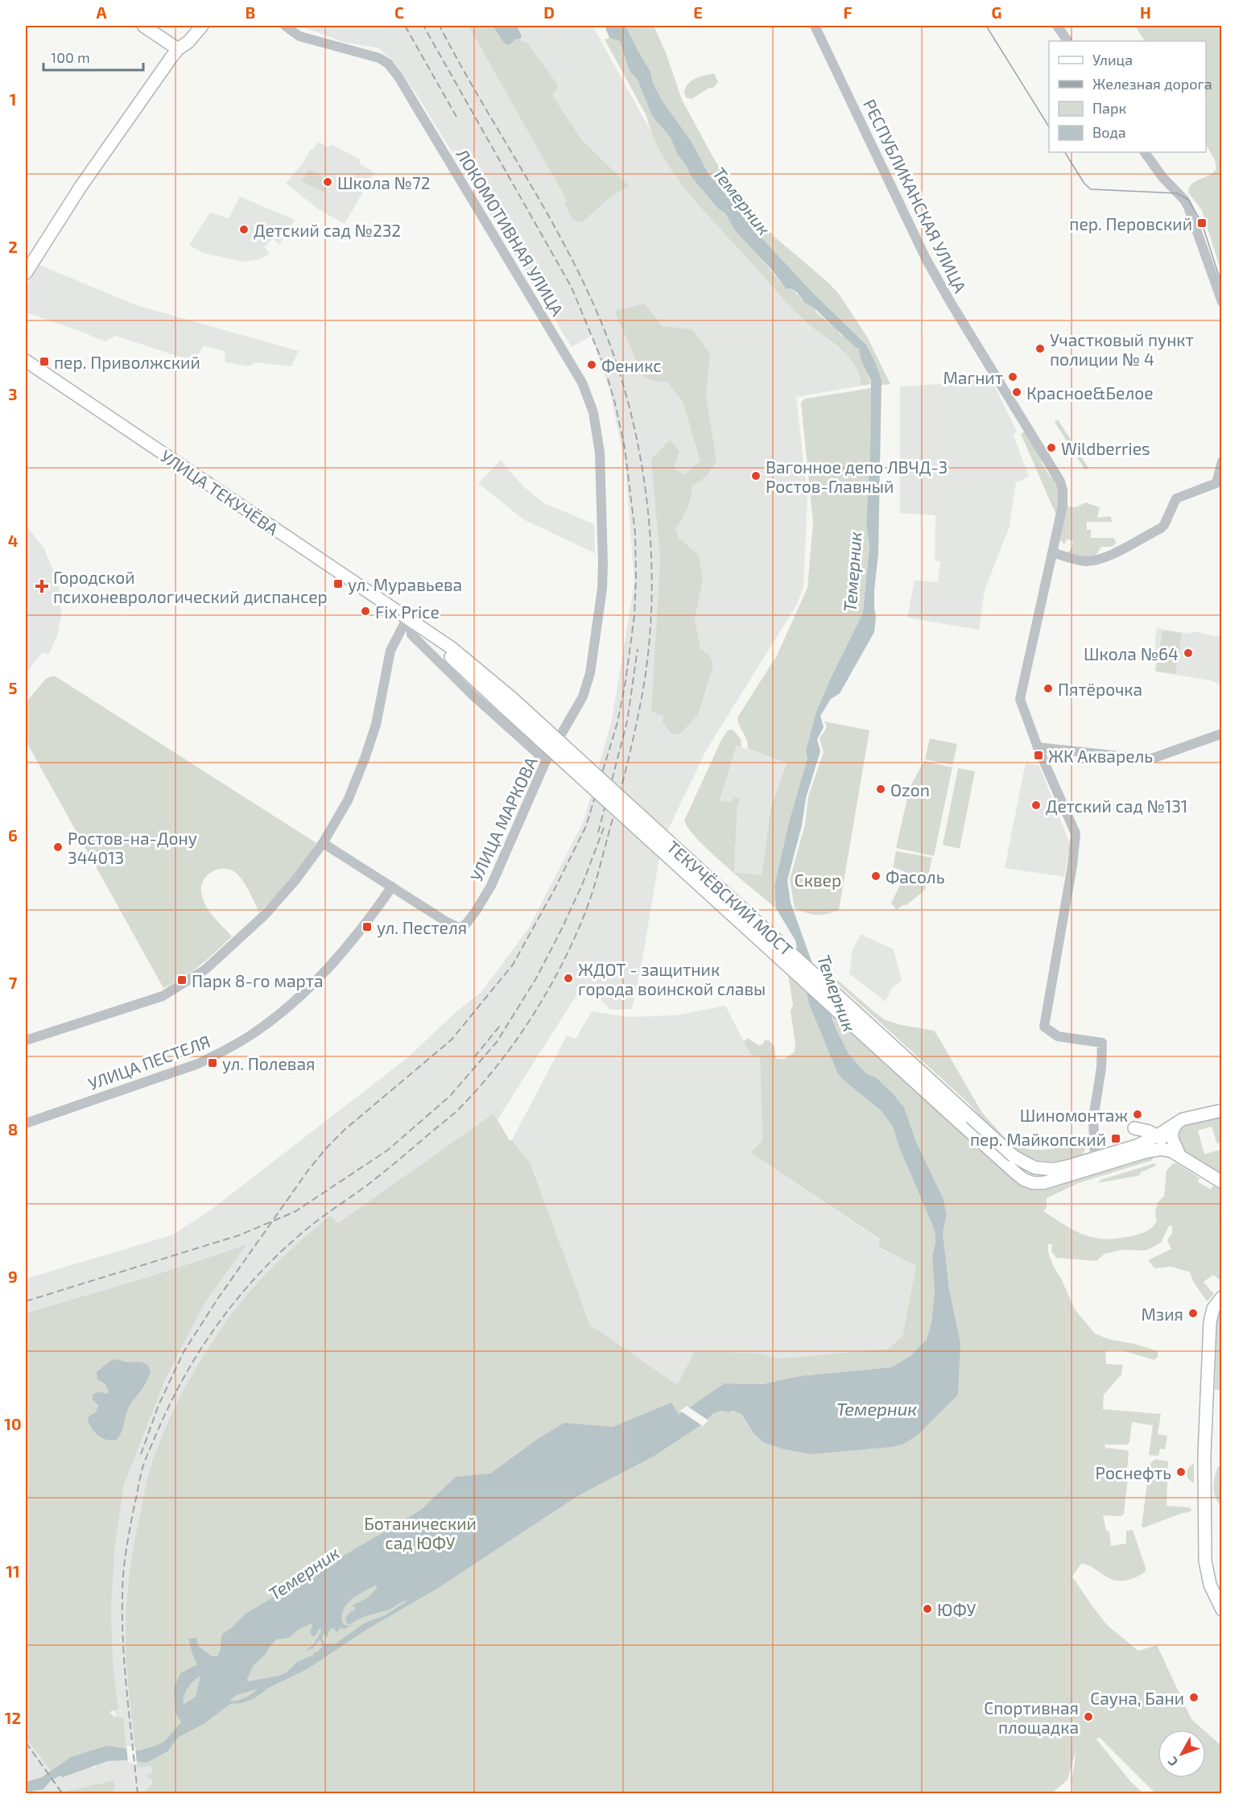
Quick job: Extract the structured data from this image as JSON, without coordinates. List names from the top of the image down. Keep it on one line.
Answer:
{"streets":{"main road":["УЛИЦА ТЕКУЧЁВА","ТЕКУЧЁВСКИЙ МОСТ"],"street":["РЕСПУБЛИКАНСКАЯ УЛИЦА","ЛОКОМОТИВНАЯ УЛИЦА","УЛИЦА МАРКОВА","УЛИЦА ПЕСТЕЛЯ"]},"crossings":[["ЛОКОМОТИВНАЯ УЛИЦА","УЛИЦА МАРКОВА"],["УЛИЦА ТЕКУЧЁВА","ТЕКУЧЁВСКИЙ МОСТ"],["УЛИЦА МАРКОВА","УЛИЦА ПЕСТЕЛЯ"]],"water":["Темерник"],"parks":["Сквер","Ботанический сад ЮФУ"],"places":{"other":["Школа №72","Детский сад №232","Участковый пункт полиции № 4","Феникс","Магнит","Красное&Белое","Wildberries","Вагонное депо ЛВЧД-3 Ростов-Главный","Fix Price","Школа №64","Пятёрочка","Ozon","Детский сад №131","Ростов-на-Дону 344013","Фасоль","ЖДОТ - защитник города воинской славы","Шиномонтаж","Мзия","Роснефть","ЮФУ","Сауна, Бани","Спортивная площадка"],"transit":["пер. Перовский","пер. Приволжский","ул. Муравьева","ЖК Акварель","ул. Пестеля","Парк 8-го марта","ул. Полевая","пер. Майкопский"],"health":["Городской психоневрологический диспансер"]},"legend":["Улица","Железная дорога","Парк","Вода"],"scale_bar":"100 m","north":"bottom left","grid":{"columns":["A","B","C","D","E","F","G","H"],"rows":["1","2","3","4","5","6","7","8","9","10","11","12"]}}
